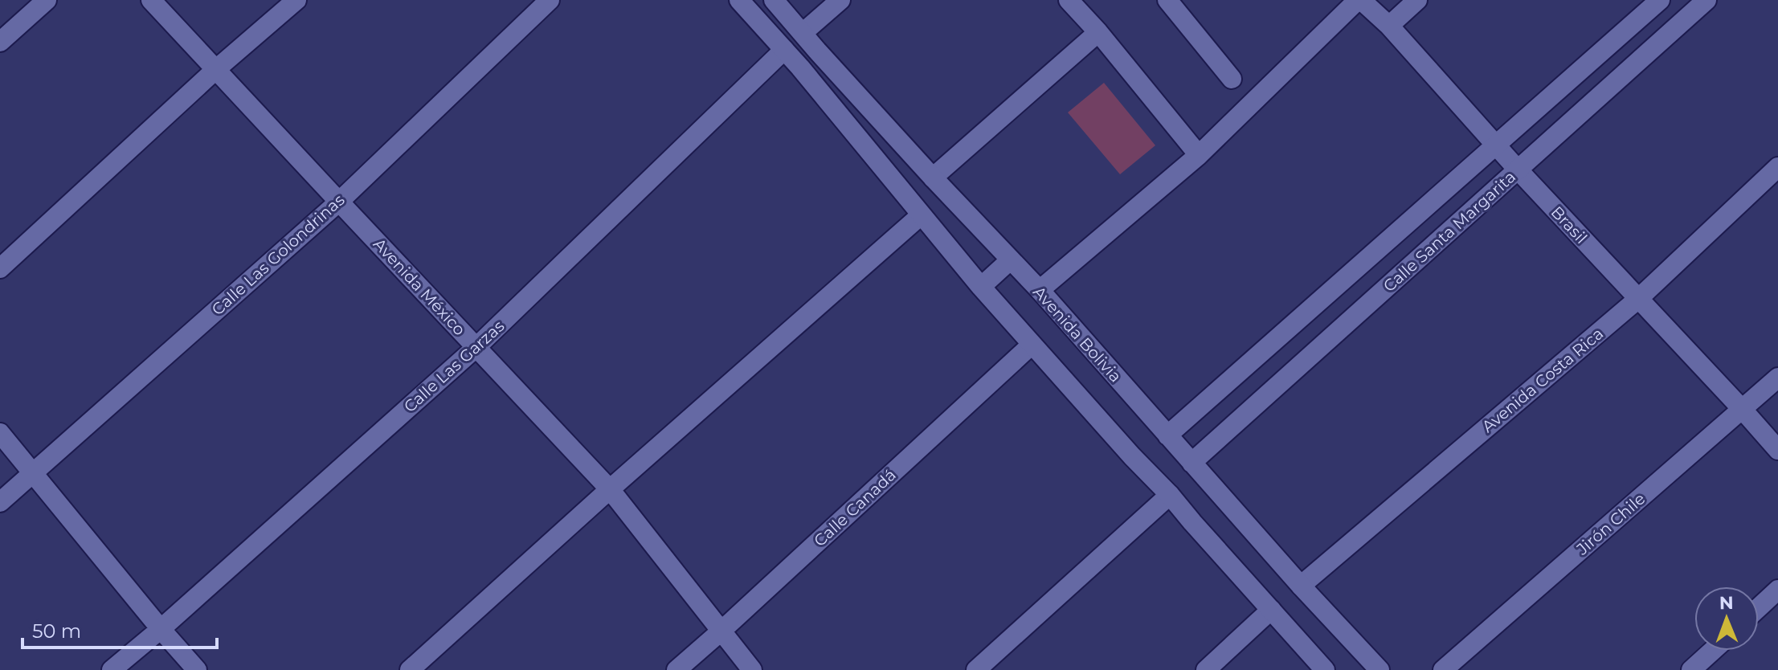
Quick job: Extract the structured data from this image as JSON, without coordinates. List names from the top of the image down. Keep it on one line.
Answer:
{"streets":{"street":["Brasil","Calle Santa Margarita","Calle Las Golondrinas","Avenida México","Avenida Bolivia","Calle Las Garzas","Avenida Costa Rica","Calle Canadá","Jirón Chile"]},"crossings":[["Brasil","Calle Santa Margarita"],["Brasil","Avenida Costa Rica"],["Brasil","Jirón Chile"],["Calle Santa Margarita","Avenida Bolivia"],["Calle Las Golondrinas","Avenida México"],["Avenida México","Calle Las Garzas"],["Avenida México","Calle Canadá"],["Avenida Bolivia","Avenida Costa Rica"]],"scale_bar":"50 m","north":"top"}
